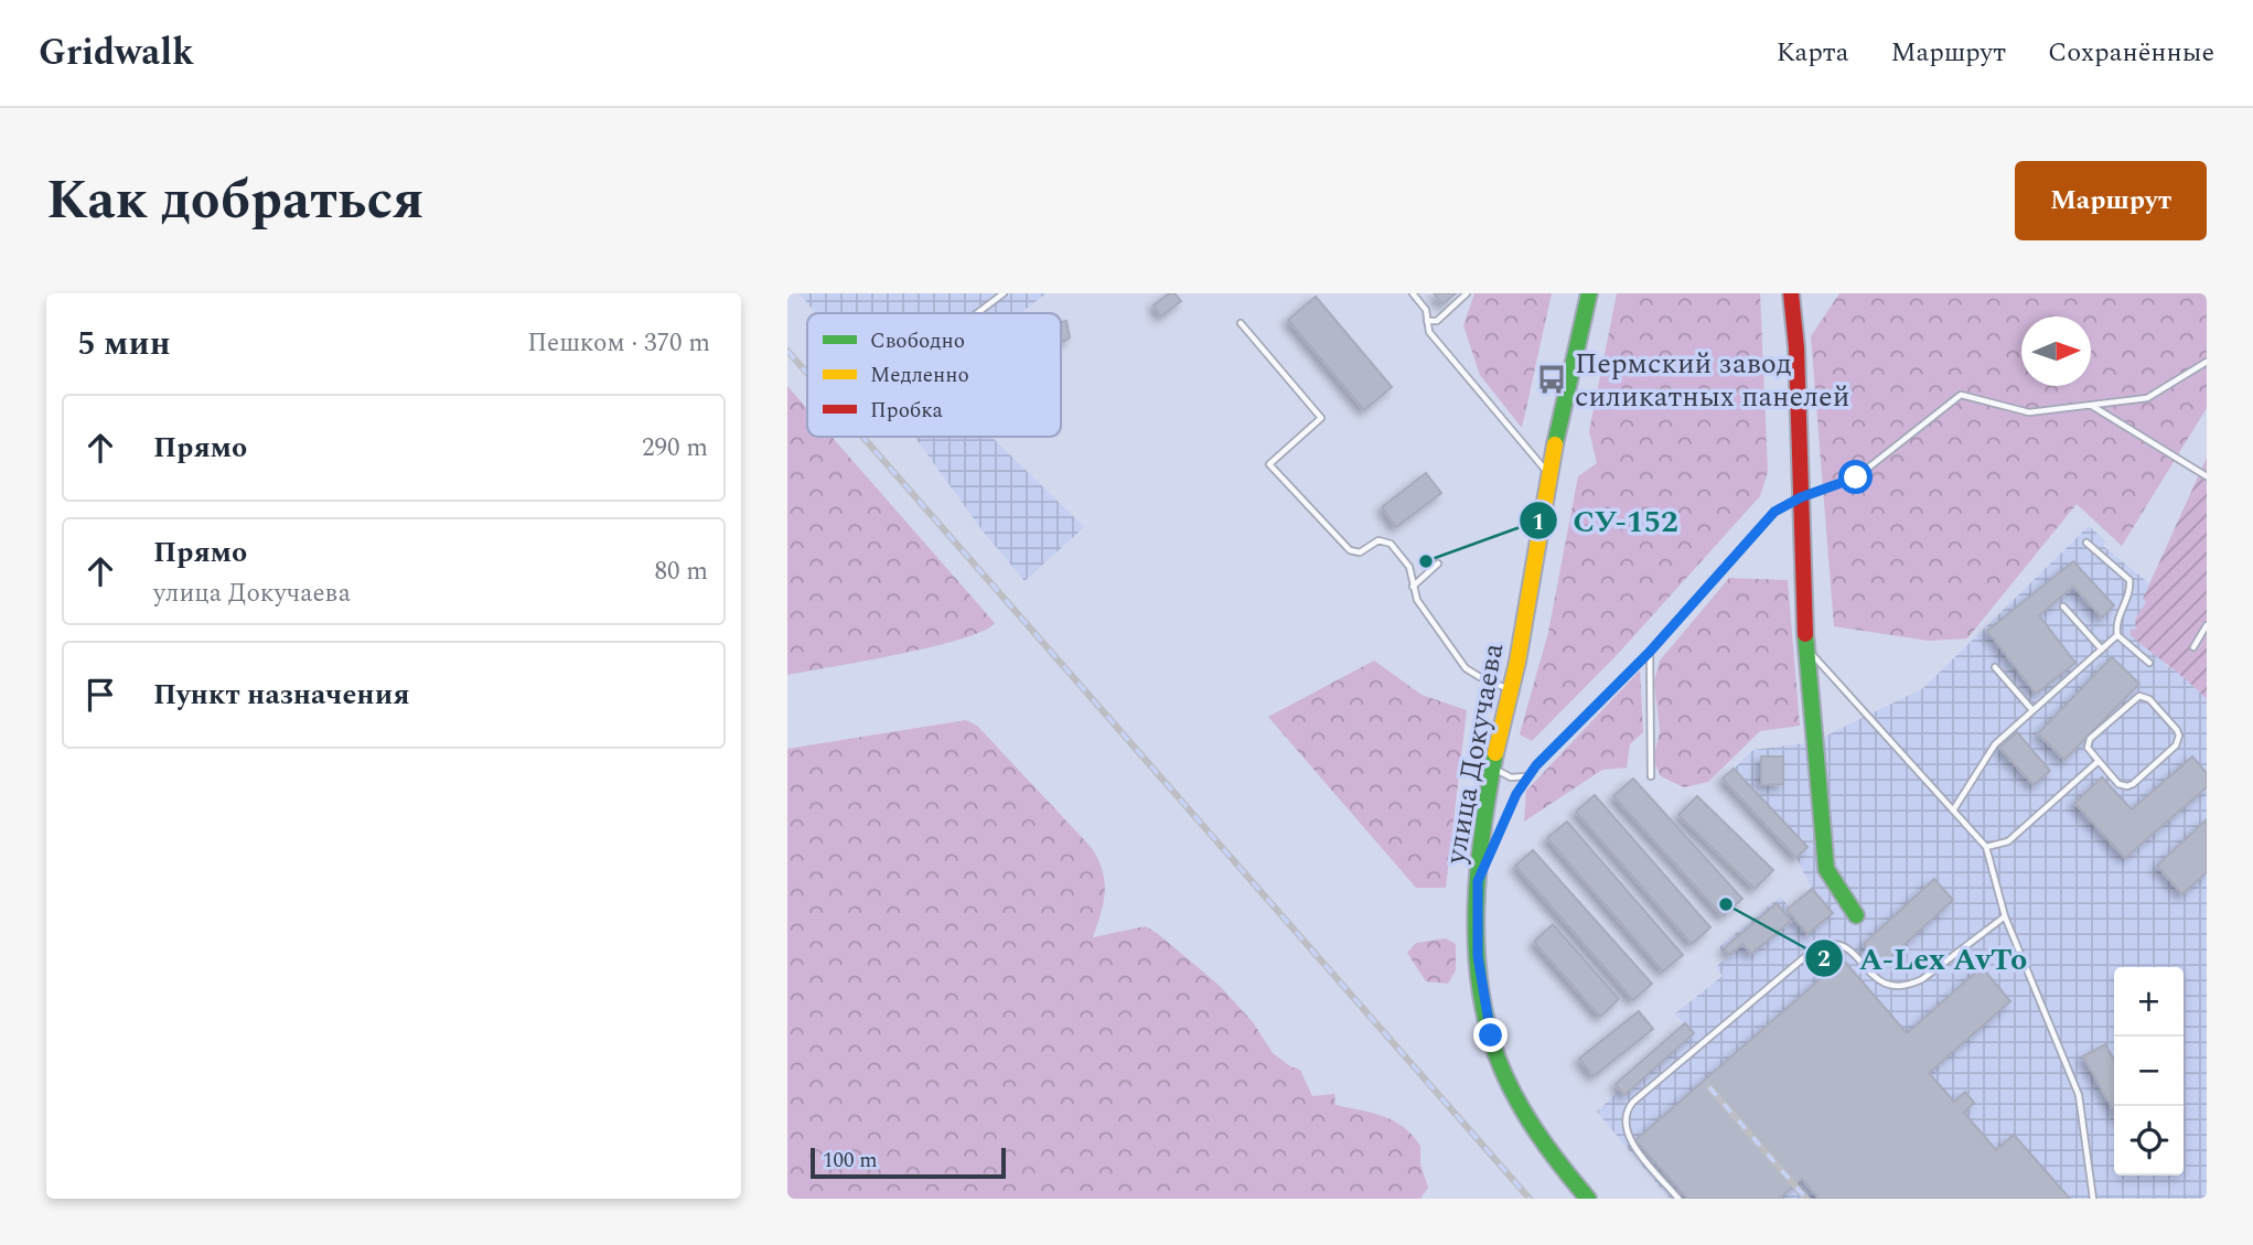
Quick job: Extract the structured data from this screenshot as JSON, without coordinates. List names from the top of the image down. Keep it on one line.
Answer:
{"streets":{"main road":["улица Докучаева"]},"places":{"bus stop":["Пермский завод силикатных панелей"],"other":["СУ-152","A-Lex AvTo"]},"legend":["Свободно","Медленно","Пробка"],"scale_bar":"100 m","north":"right","page":{"header":"Gridwalk","nav":["Карта","Маршрут","Сохранённые"],"title":"Как добраться","buttons":"Маршрут","heading":["5 мин","Пешком · 370 m"],"list":[["Прямо","290 m"],["Прямо","улица Докучаева","80 m"],"Пункт назначения"],"map_buttons":["+","−"],"scale":"100 m"}}
